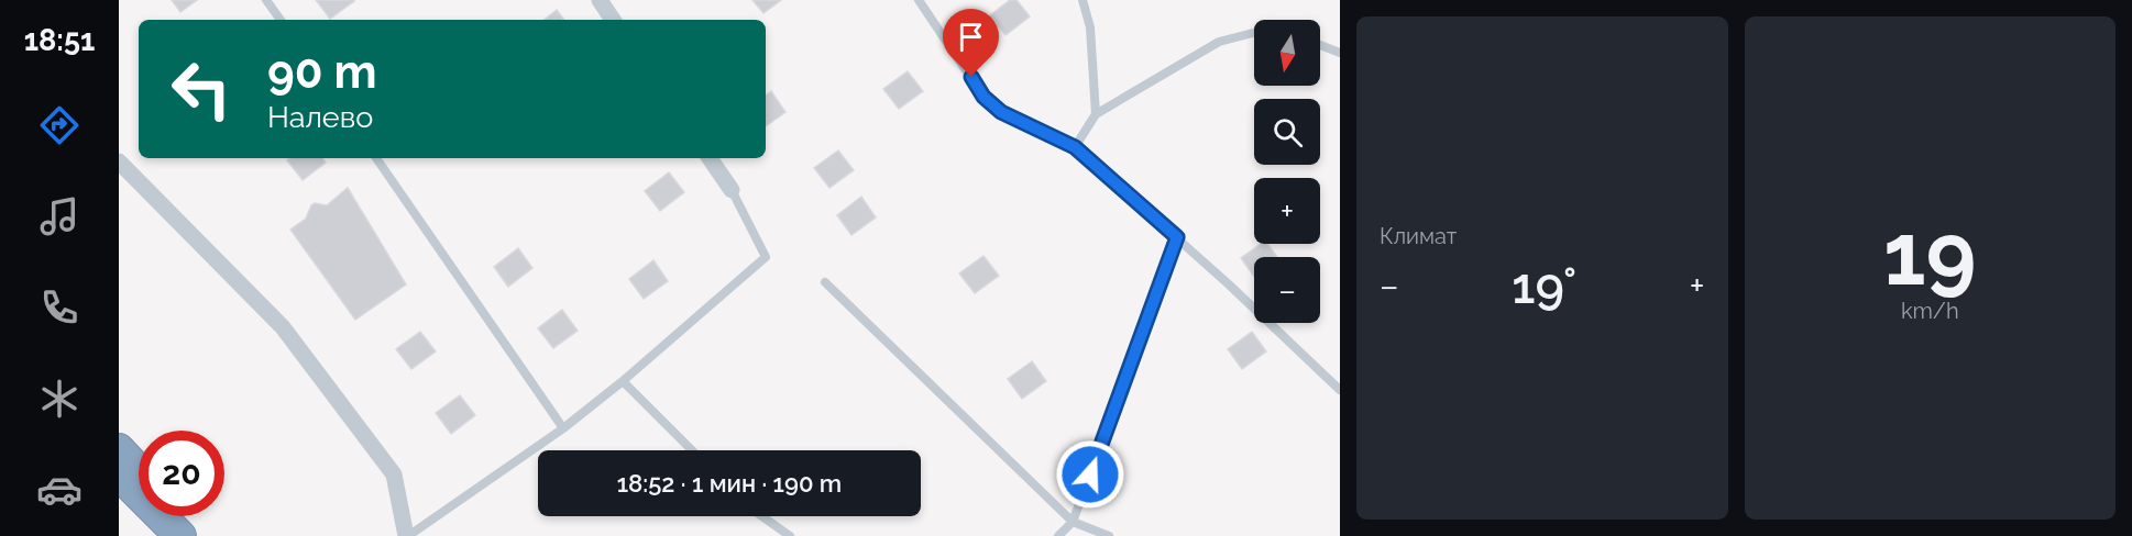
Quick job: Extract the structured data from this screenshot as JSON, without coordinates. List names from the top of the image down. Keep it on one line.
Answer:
{"north":"bottom","page":{"tabs":"18:51","tile":["Климат",["19","km/h"]],"map_buttons":["+","−"],"turn":["90 m","Налево"],"heat":["−","19°","+"],"limit":"20","trip":"18:52 · 1 мин · 190 m"}}
